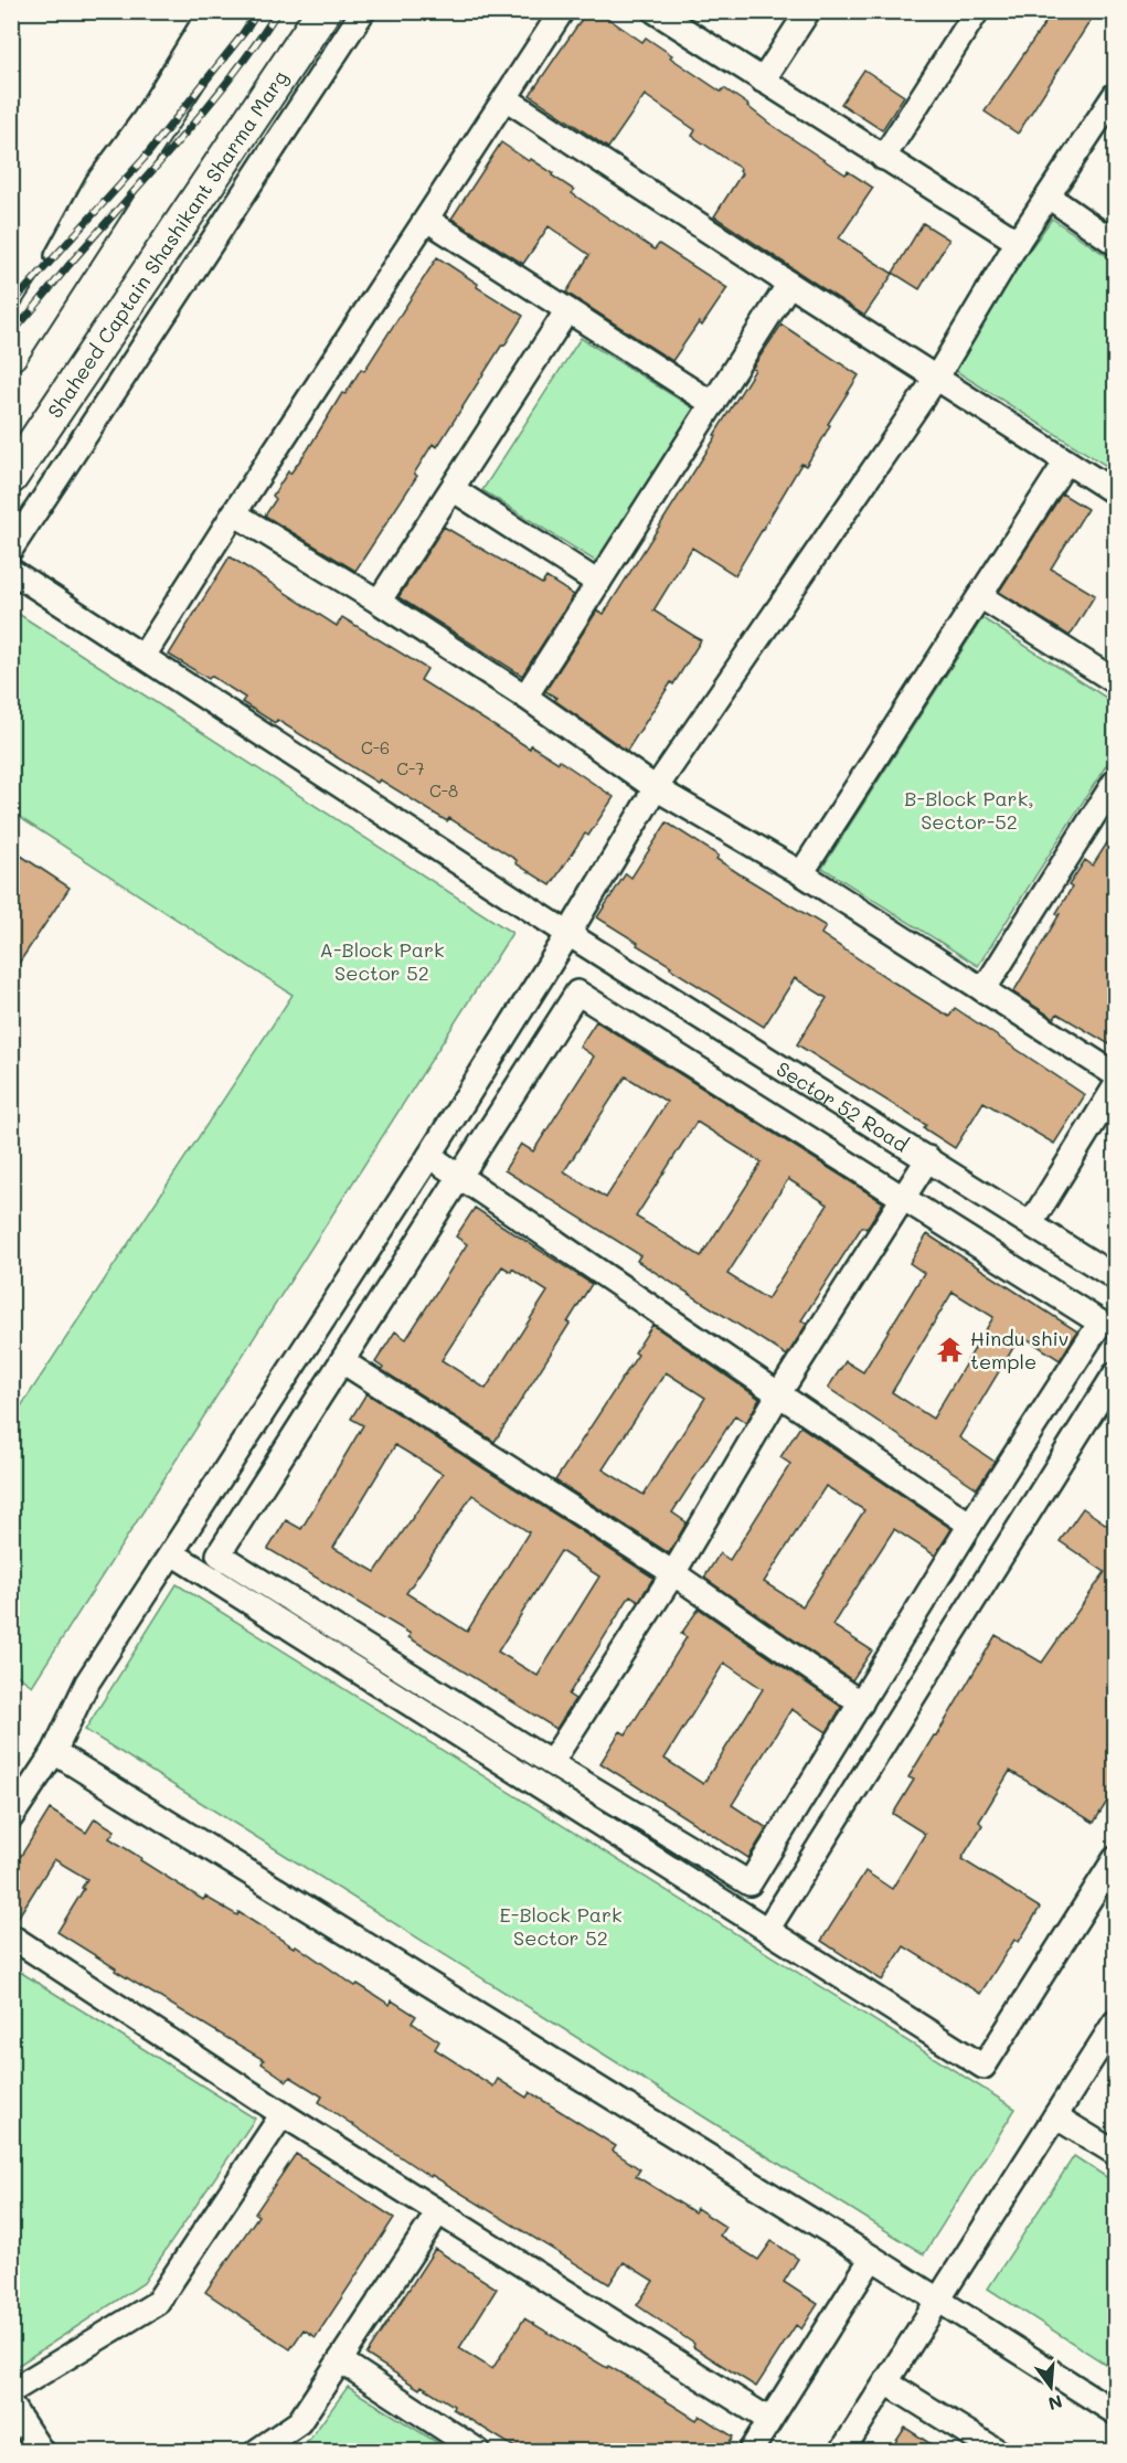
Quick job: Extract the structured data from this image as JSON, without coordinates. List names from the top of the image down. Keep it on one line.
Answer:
{"streets":{"main road":["Shaheed Captain Shashikant Sharma Marg"],"street":["Sector 52 Road"]},"parks":["B-Block Park, Sector-52","A-Block Park Sector 52","E-Block Park Sector 52"],"places":{"temple":["Hindu shiv temple"]},"house_numbers":["C-6","C-7","C-8"],"north":"bottom"}
